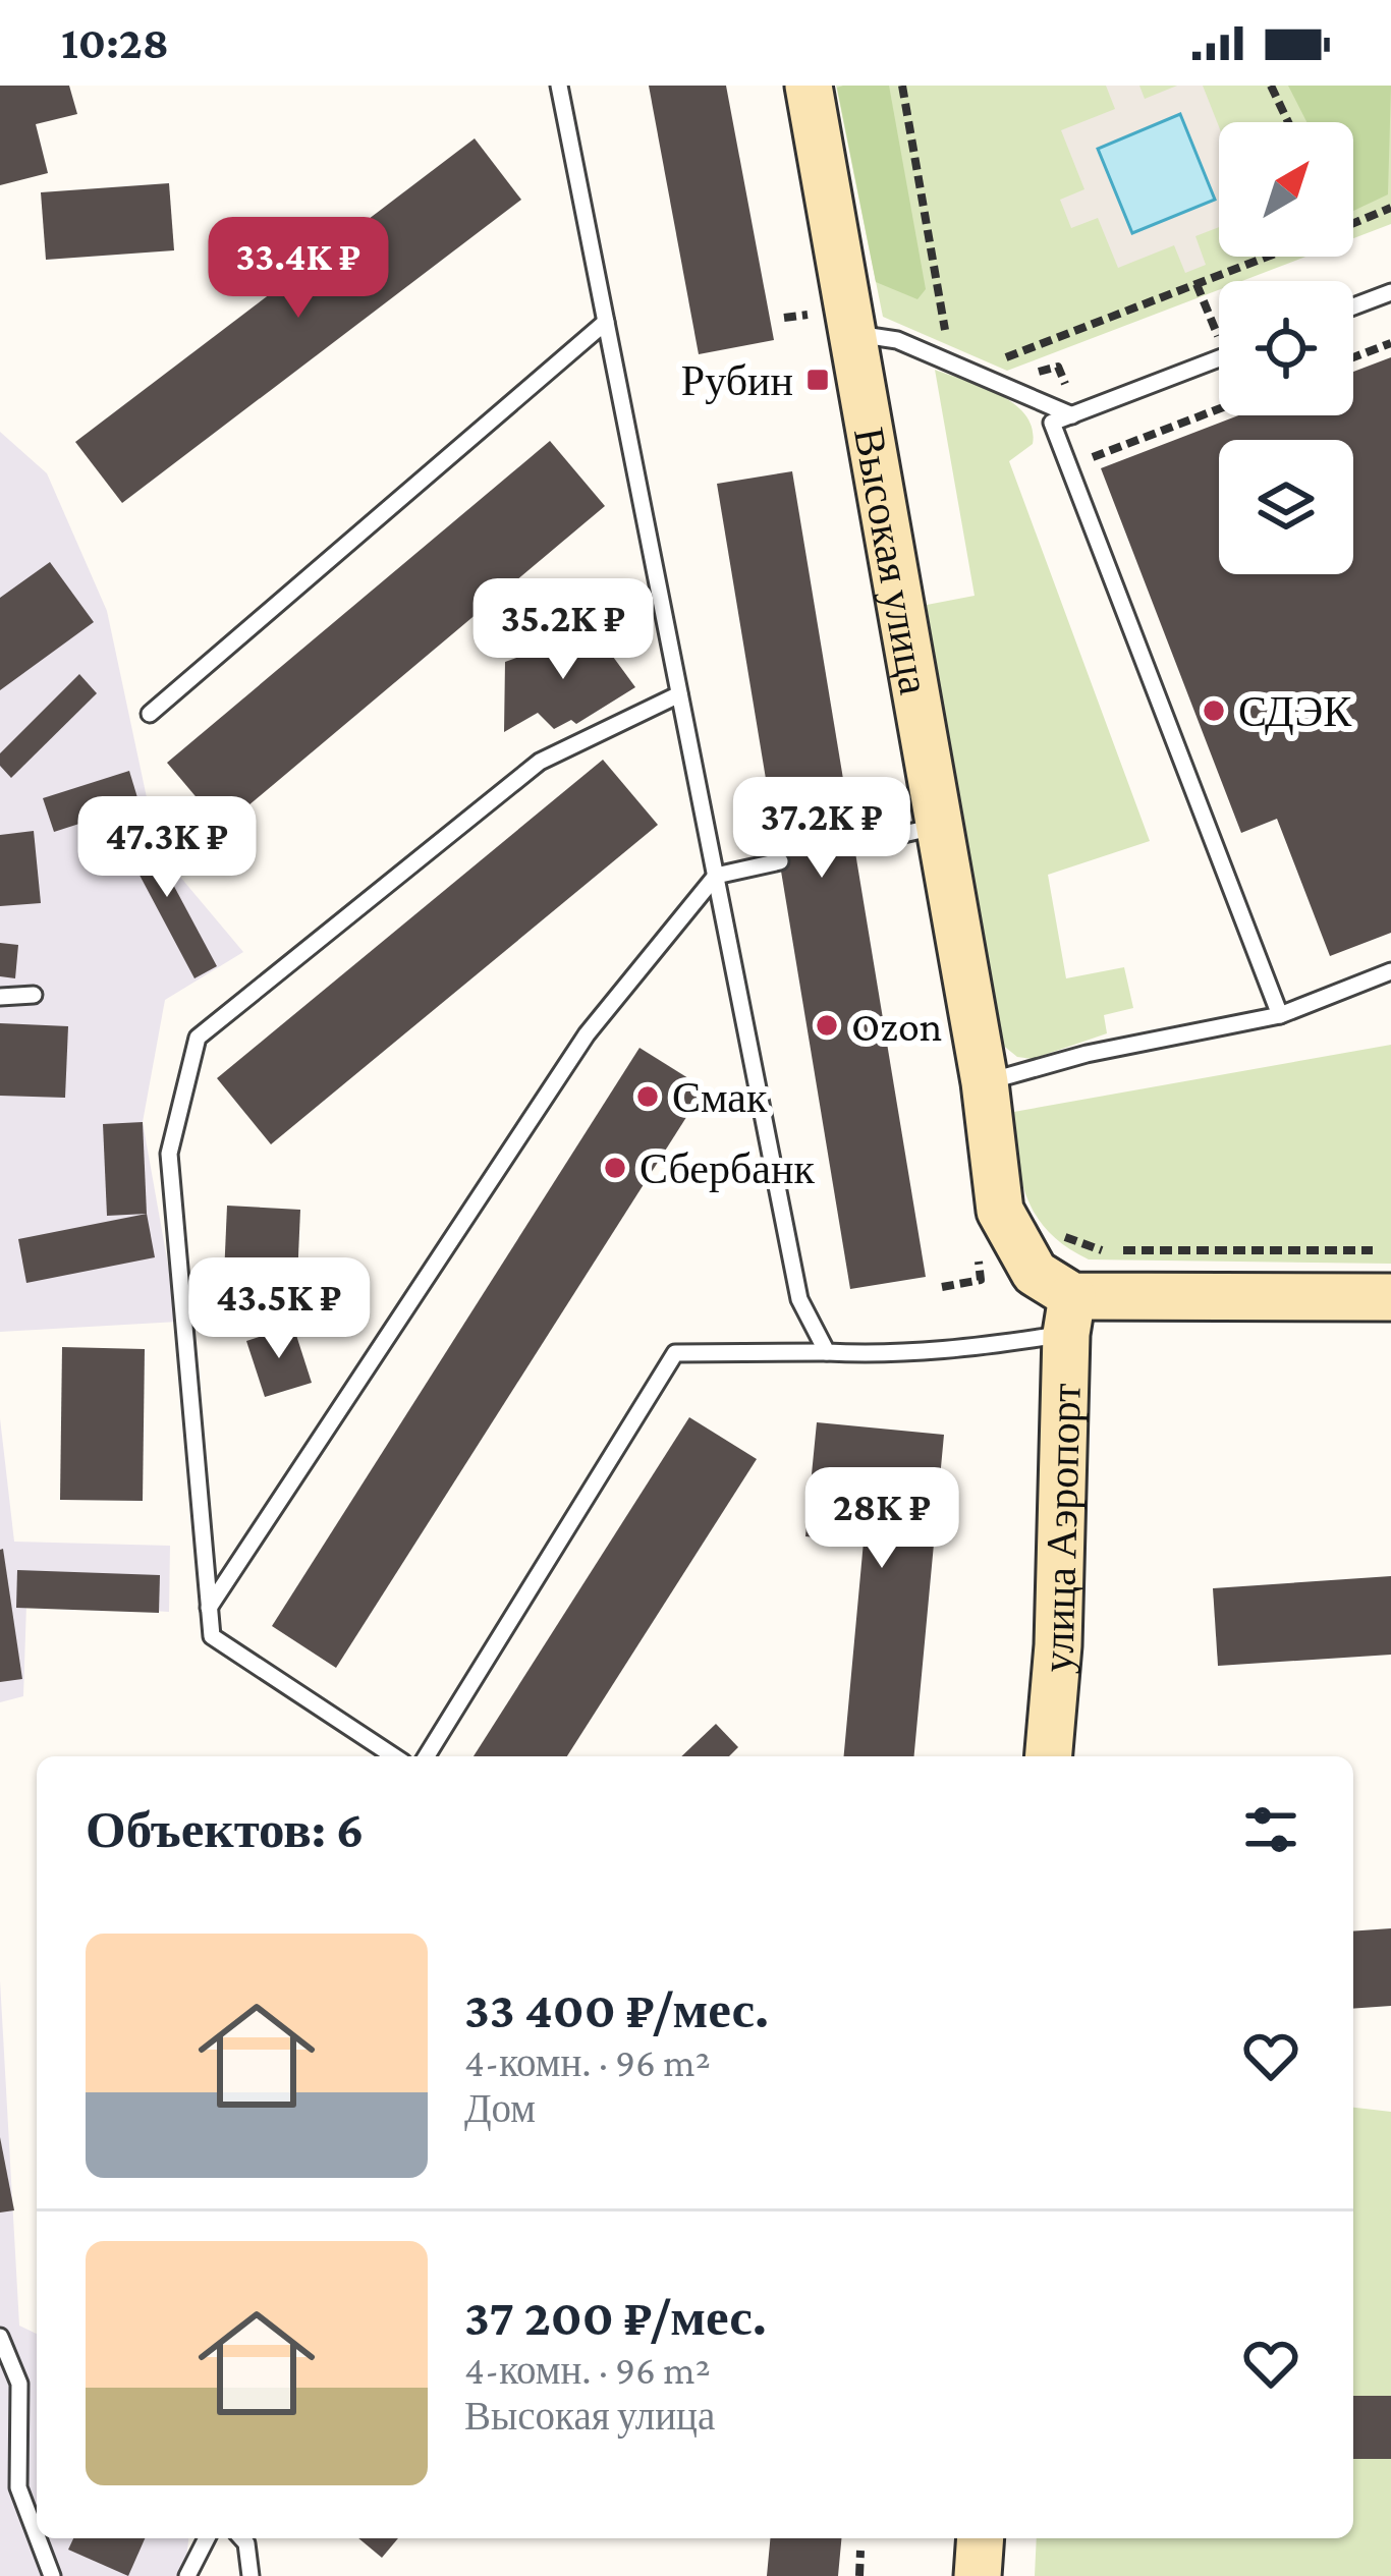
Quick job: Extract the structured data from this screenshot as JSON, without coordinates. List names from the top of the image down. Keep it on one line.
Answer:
{"streets":{"main road":["Высокая улица","улица Аэропорт"]},"crossings":[["Высокая улица","улица Аэропорт"]],"places":{"transit":["Рубин"],"other":["СДЭК","Ozon","Смак","Сбербанк"]},"north":"top right","page":{"status":"10:28","price":["33.4K ₽","35.2K ₽","37.2K ₽","47.3K ₽","43.5K ₽","28K ₽"],"heading":"Объектов: 6","list":[{"name":"33 400 ₽/мес.","note":"4-комн. · 96 m² · Дом"},{"name":"37 200 ₽/мес.","note":"4-комн. · 96 m² · Высокая улица"}]}}
